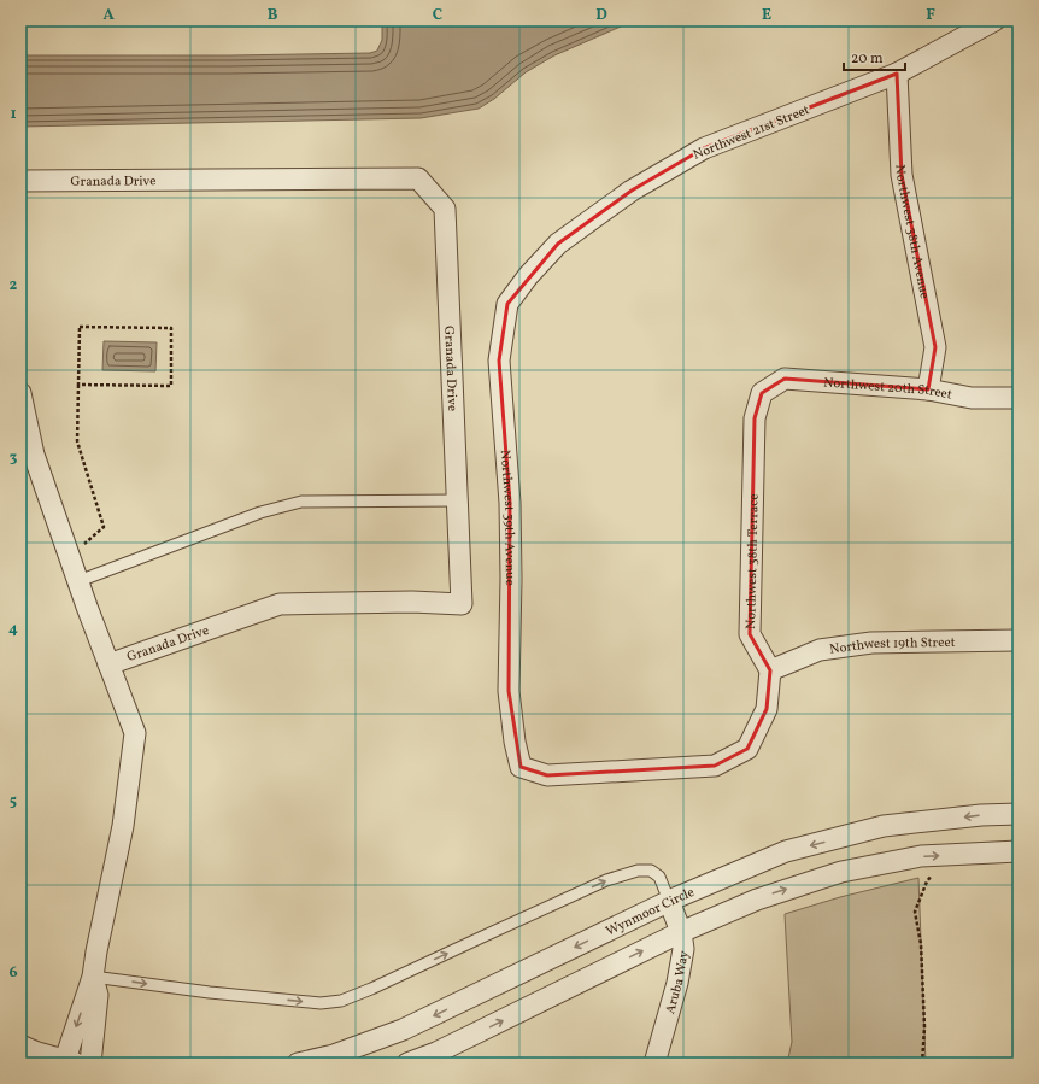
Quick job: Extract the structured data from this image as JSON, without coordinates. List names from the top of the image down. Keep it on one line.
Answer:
{"streets":{"street":["Northwest 21st Street","Granada Drive","Northwest 38th Avenue","Northwest 20th Street","Northwest 39th Avenue","Northwest 38th Terrace","Northwest 19th Street","Wynmoor Circle","Aruba Way"]},"crossings":[["Northwest 21st Street","Northwest 38th Avenue"],["Northwest 21st Street","Northwest 39th Avenue"],["Northwest 38th Avenue","Northwest 20th Street"],["Northwest 20th Street","Northwest 38th Terrace"],["Northwest 39th Avenue","Northwest 38th Terrace"],["Northwest 39th Avenue","Northwest 19th Street"],["Northwest 38th Terrace","Northwest 19th Street"],["Wynmoor Circle","Aruba Way"]],"scale_bar":"20 m","grid":{"columns":["A","B","C","D","E","F"],"rows":["1","2","3","4","5","6"]}}
